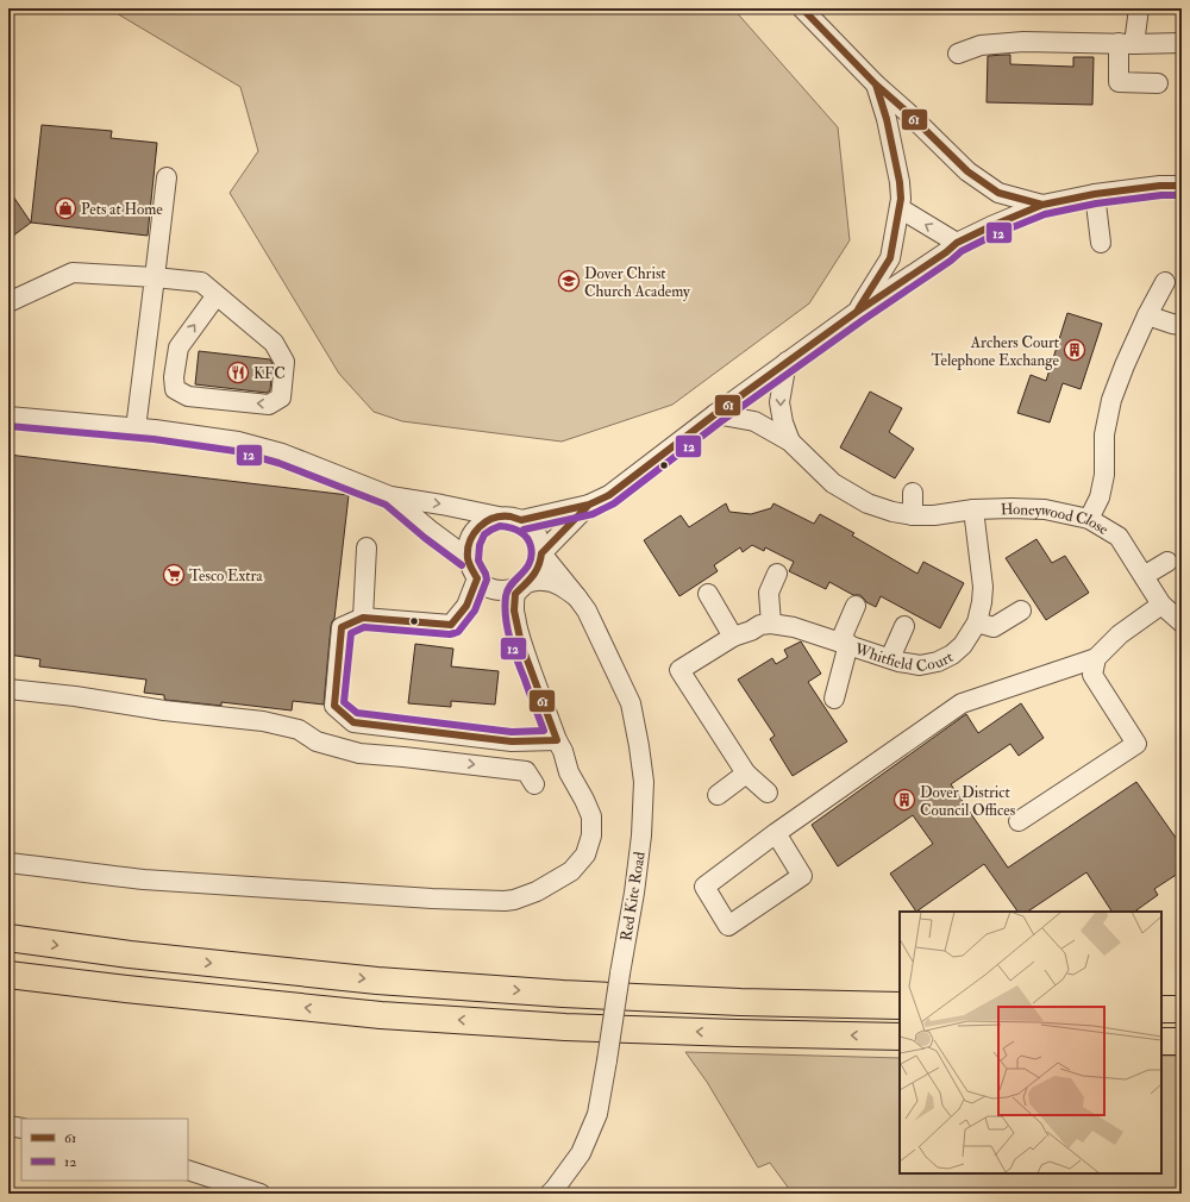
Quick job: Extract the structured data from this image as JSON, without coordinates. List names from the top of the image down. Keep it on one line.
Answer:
{"streets":{"street":["Honeywood Close","Whitfield Court","Red Kite Road"]},"crossings":[["Honeywood Close","Whitfield Court"]],"places":{"shop":["Pets at Home"],"school or university":["Dover Christ Church Academy"],"building":["Archers Court Telephone Exchange","Dover District Council Offices"],"restaurant":["KFC"],"supermarket":["Tesco Extra"]},"lines":["transit line 61","transit line 12"],"legend":["61","12"]}
